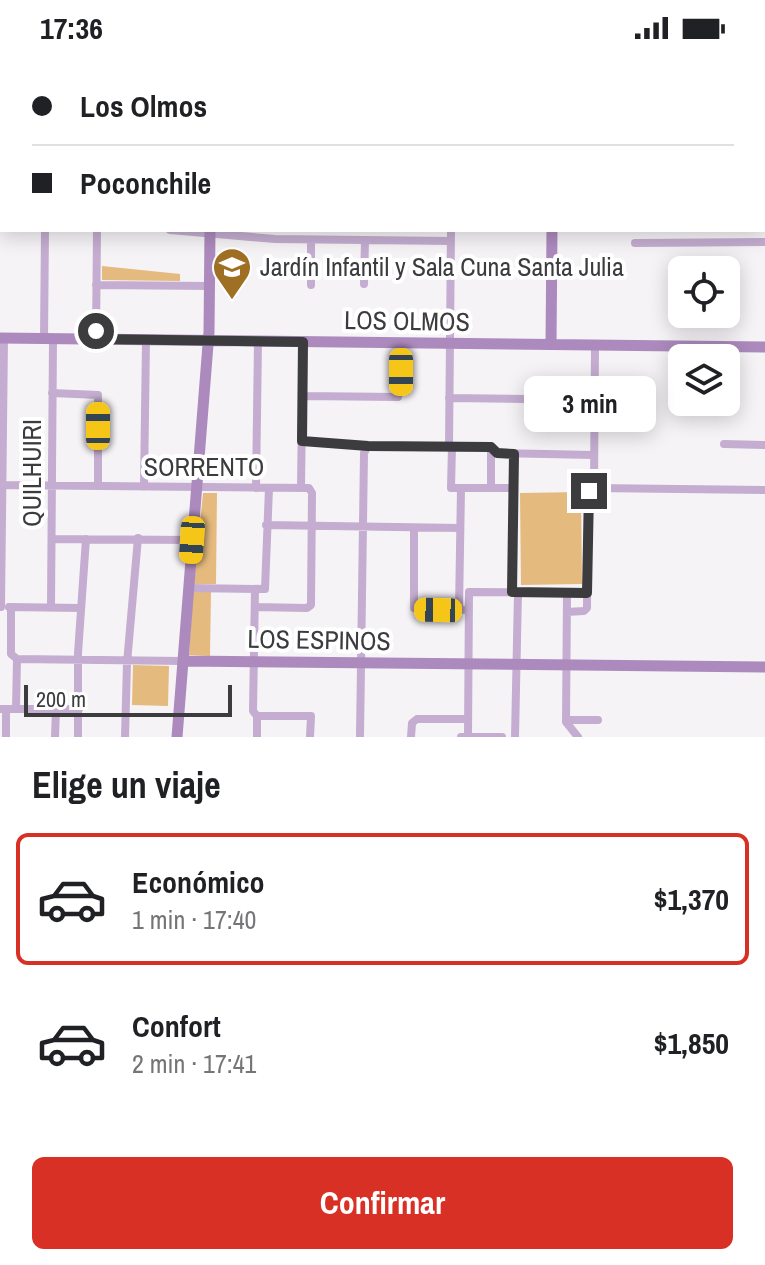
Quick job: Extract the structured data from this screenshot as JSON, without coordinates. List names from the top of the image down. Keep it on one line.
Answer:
{"streets":{"street":["LOS OLMOS","SORRENTO","QUILHUIRI","LOS ESPINOS"]},"crossings":[["LOS OLMOS","QUILHUIRI"],["SORRENTO","QUILHUIRI"]],"places":{"school or university":["Jardín Infantil y Sala Cuna Santa Julia"]},"scale_bar":"200 m","page":{"status":"17:36","banner":["Los Olmos","Poconchile"],"bubble":"3 min","scale":"200 m","heading":"Elige un viaje","list":[{"name":"Económico","note":"1 min · 17:40","value":"$1,370"},{"name":"Confort","note":"2 min · 17:41","value":"$1,850"}],"buttons":"Confirmar"}}
